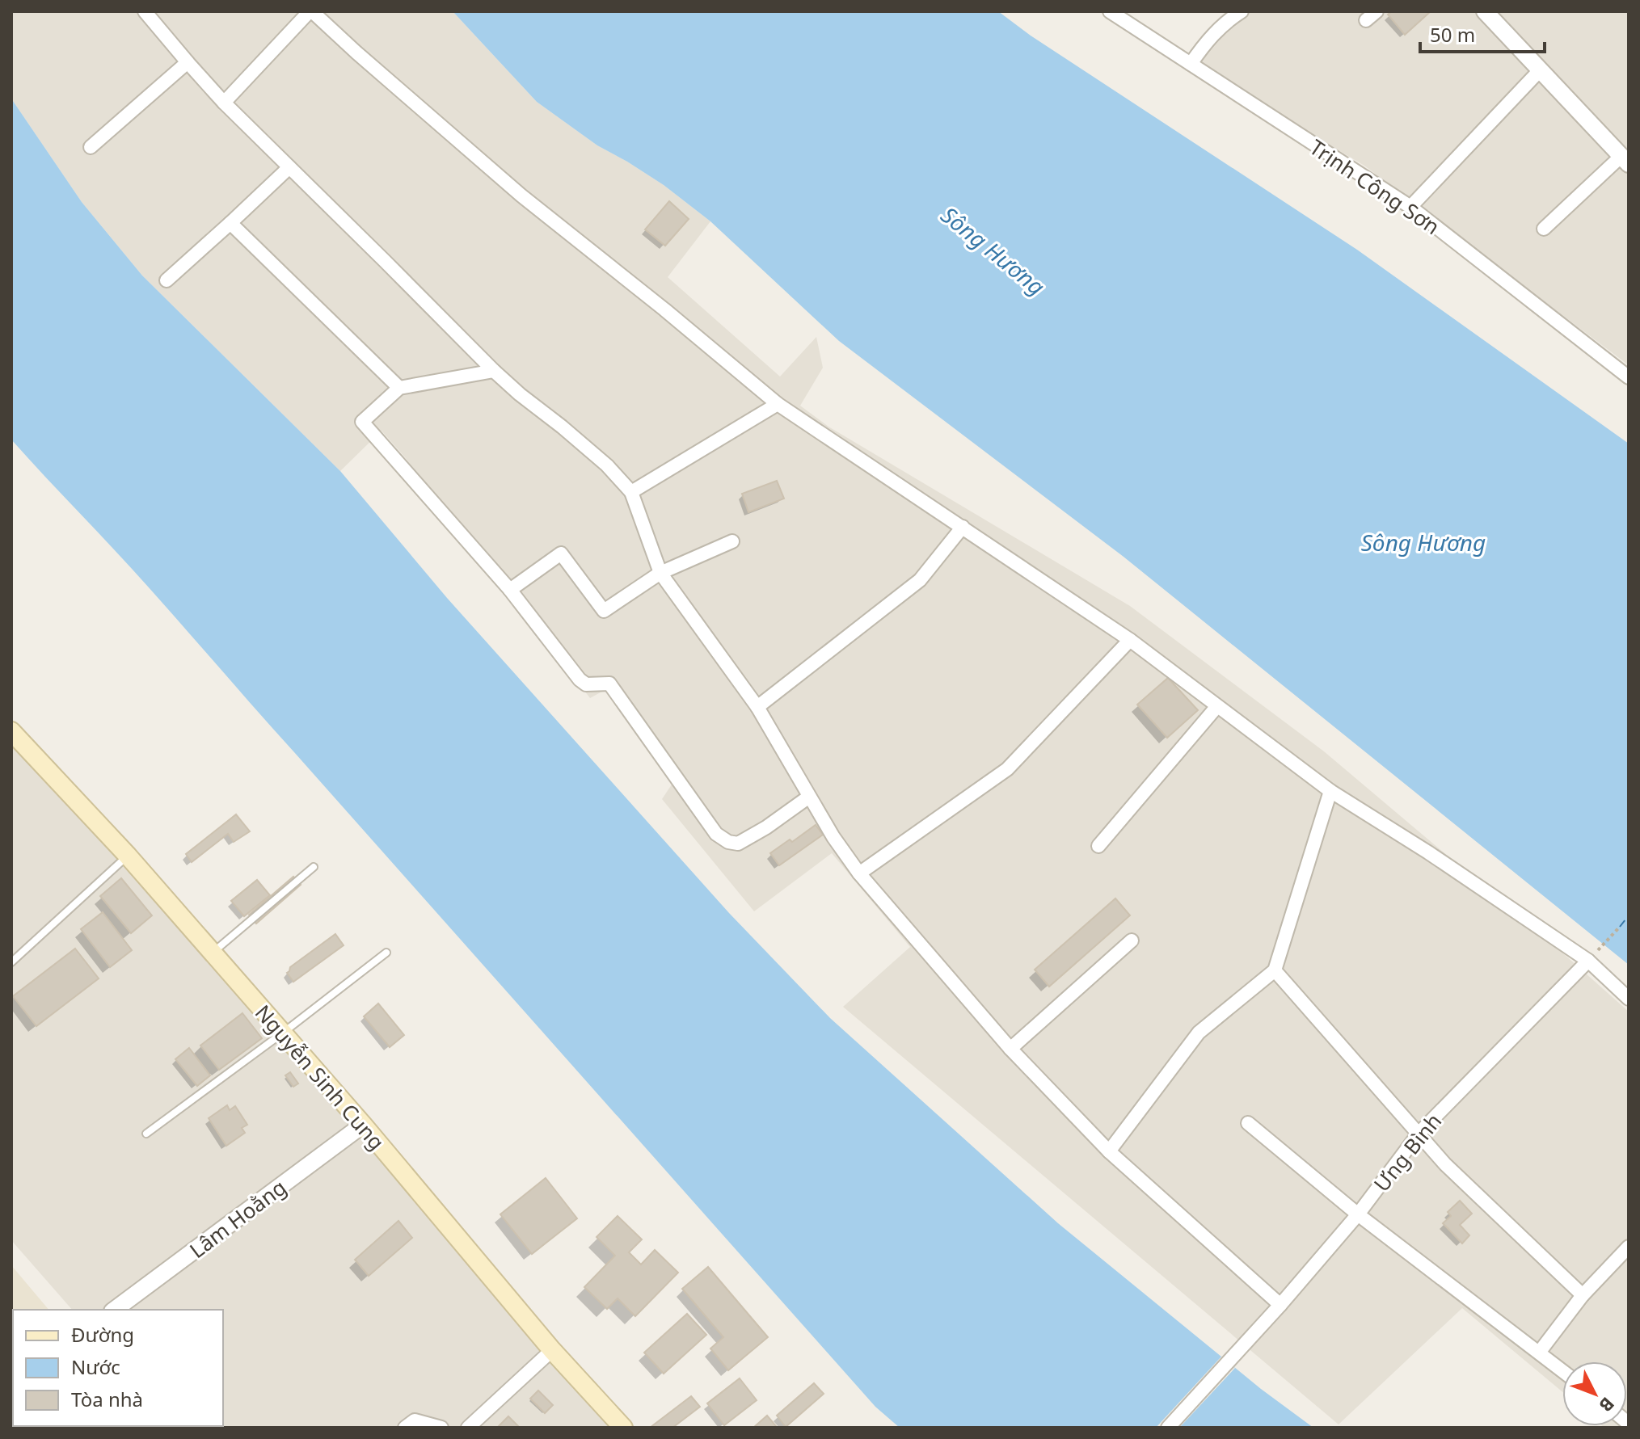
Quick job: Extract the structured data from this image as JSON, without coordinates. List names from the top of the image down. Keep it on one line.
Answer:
{"streets":{"main road":["Nguyễn Sinh Cung"],"street":["Trịnh Công Sơn","Ưng Bình","Lâm Hoằng"]},"crossings":[["Nguyễn Sinh Cung","Lâm Hoằng"]],"water":["Sông Hương"],"legend":["Đường","Nước","Tòa nhà"],"scale_bar":"50 m","north":"bottom right"}
